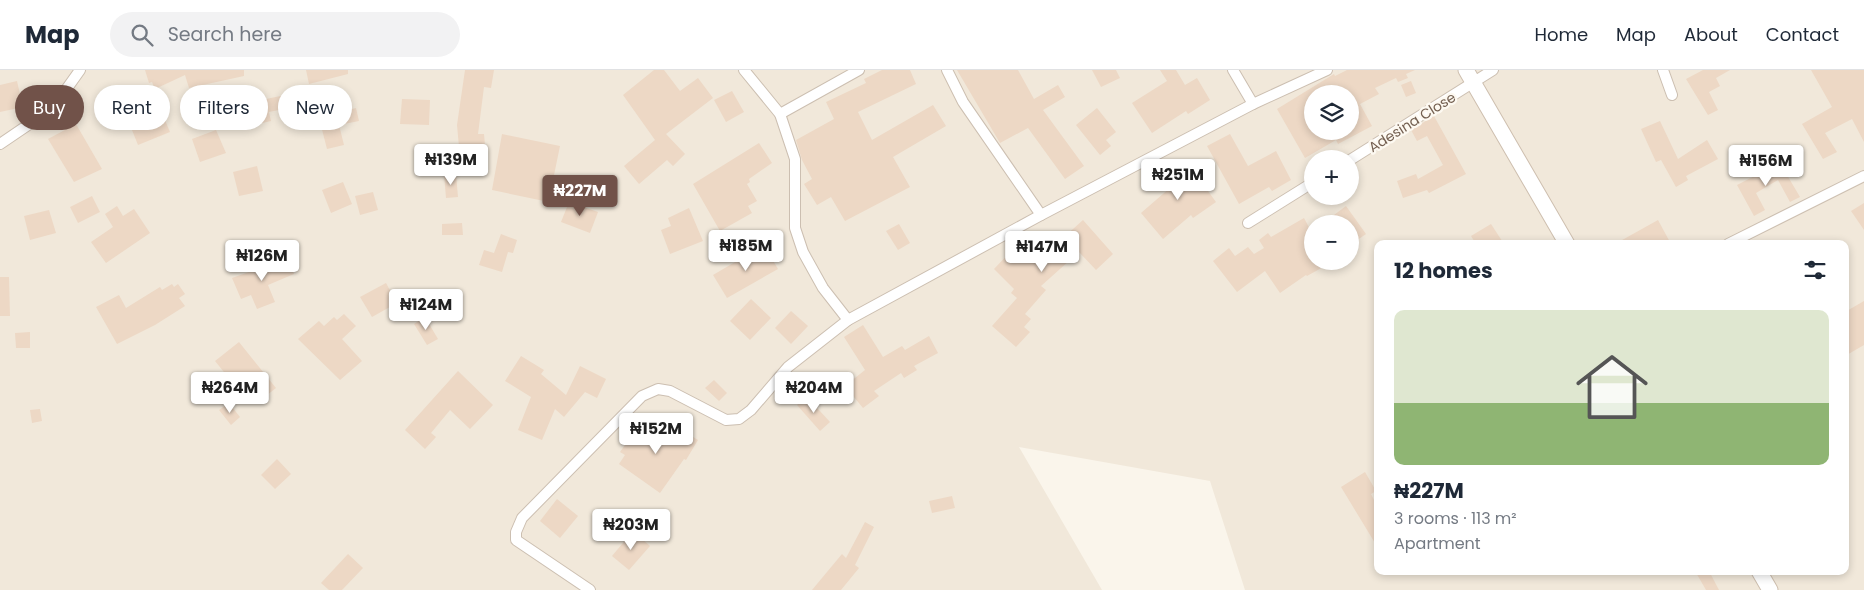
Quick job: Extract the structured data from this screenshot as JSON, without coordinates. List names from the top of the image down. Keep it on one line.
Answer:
{"streets":{"street":["Adesina Close"]},"page":{"header":"Map","search":"Search here","nav":["Home","Map","About","Contact"],"map_buttons":["+","−"],"chip":["Buy","Rent","Filters","New"],"price":["₦139M","₦156M","₦251M","₦227M","₦185M","₦147M","₦126M","₦124M","₦264M","₦204M","₦152M","₦203M"],"heading":"12 homes","list":[{"name":"₦227M","note":"3 rooms · 113 m² · Apartment"}]}}
